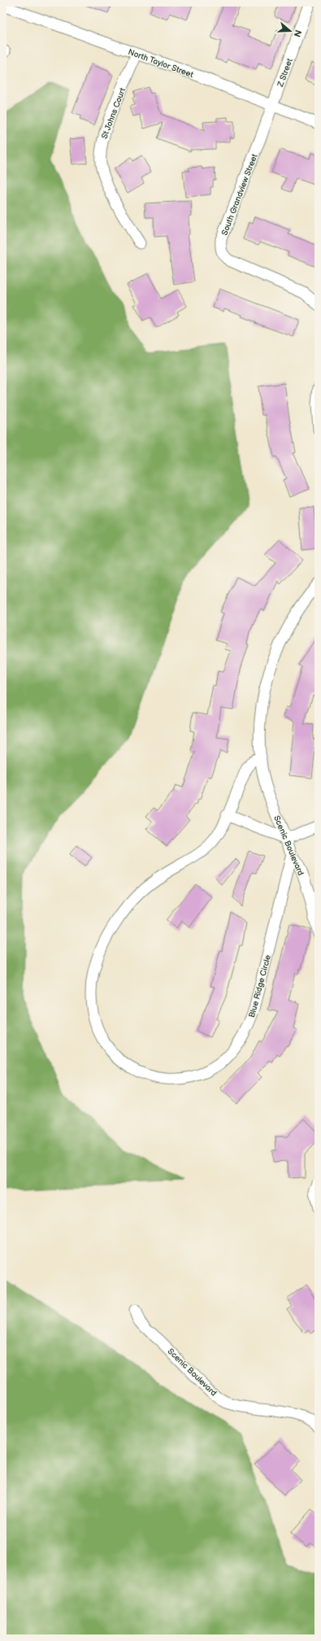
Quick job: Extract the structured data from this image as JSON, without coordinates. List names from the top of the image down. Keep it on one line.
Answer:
{"streets":{"street":["North Taylor Street","Z Street","St Johns Court","South Grandview Street","Scenic Boulevard","Blue Ridge Circle"]},"crossings":[["North Taylor Street","Z Street"],["North Taylor Street","St Johns Court"],["North Taylor Street","South Grandview Street"],["Z Street","South Grandview Street"],["Scenic Boulevard","Blue Ridge Circle"]],"north":"right"}
